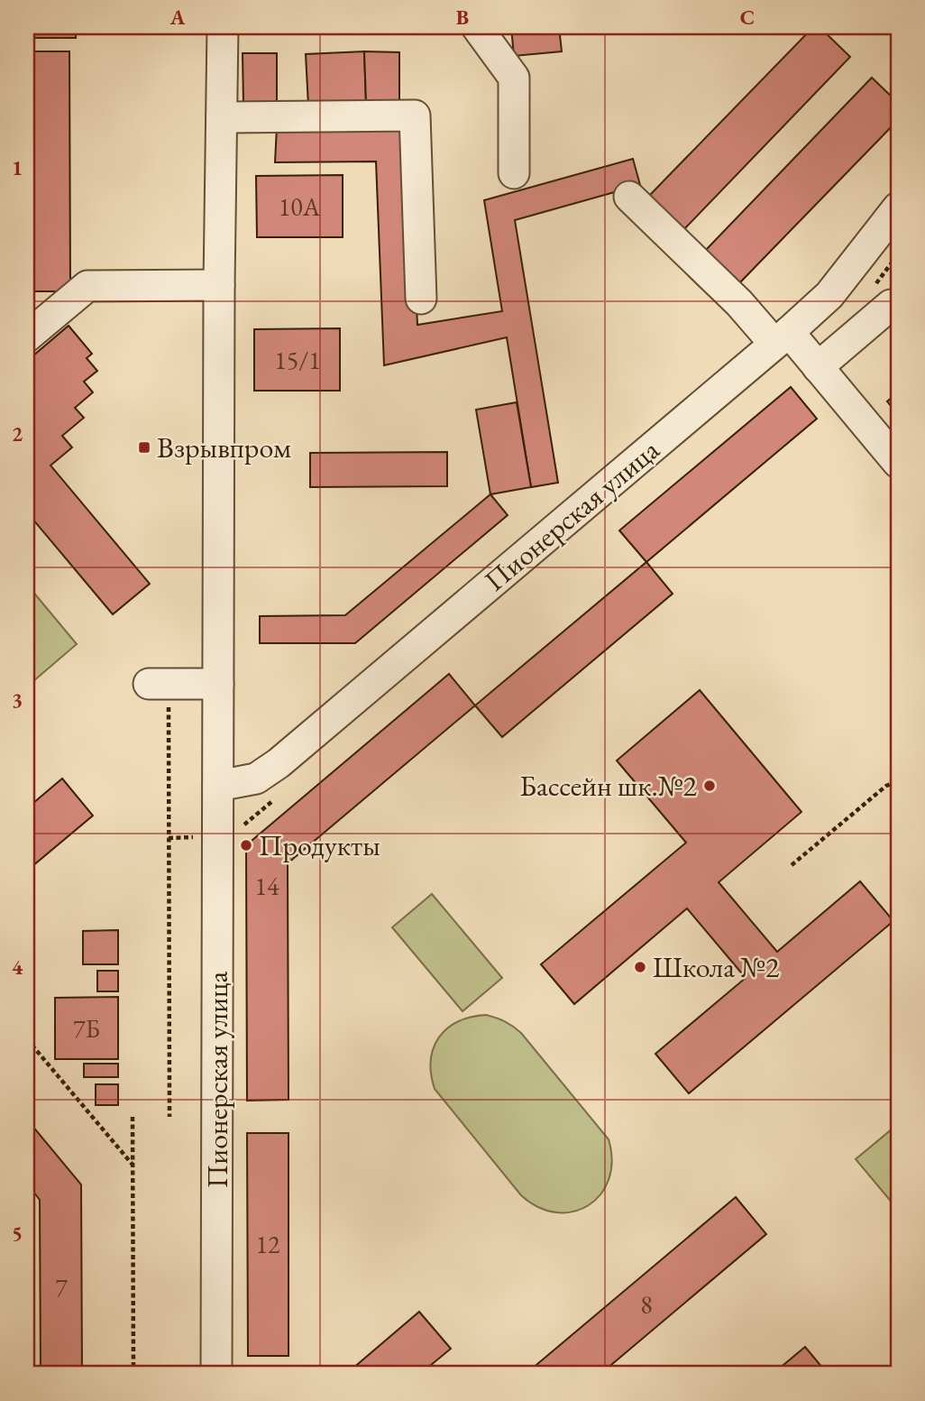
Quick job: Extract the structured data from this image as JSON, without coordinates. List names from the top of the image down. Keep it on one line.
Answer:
{"streets":{"street":["Пионерская улица"]},"places":{"transit":["Взрывпром"],"other":["Бассейн шк.№2","Продукты","Школа №2"]},"house_numbers":["10А","15/1","14","7Б","12","7","8"],"grid":{"columns":["A","B","C"],"rows":["1","2","3","4","5"]}}
